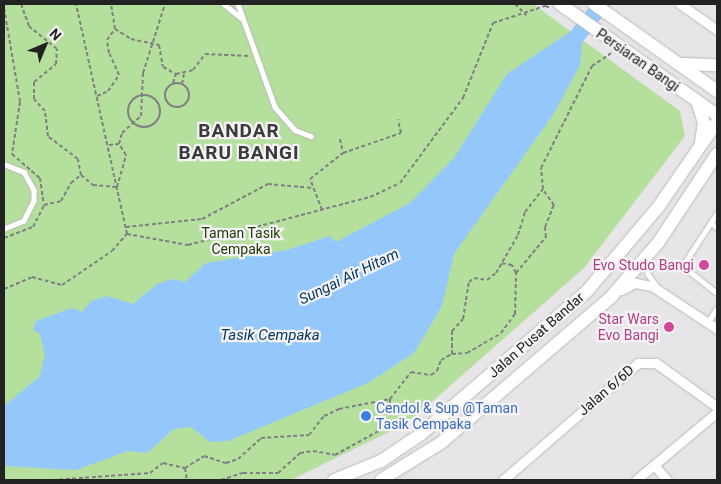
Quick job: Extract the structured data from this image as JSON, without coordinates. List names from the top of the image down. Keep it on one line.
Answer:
{"streets":{"main road":["Persiaran Bangi","Jalan Pusat Bandar"],"street":["Jalan 6/6D"]},"districts":["BANDAR BARU BANGI"],"water":["Sungai Air Hitam","Tasik Cempaka"],"parks":["Taman Tasik Cempaka"],"places":["Evo Studo Bangi","Star Wars Evo Bangi","Cendol & Sup @Taman Tasik Cempaka"],"north":"top right"}
